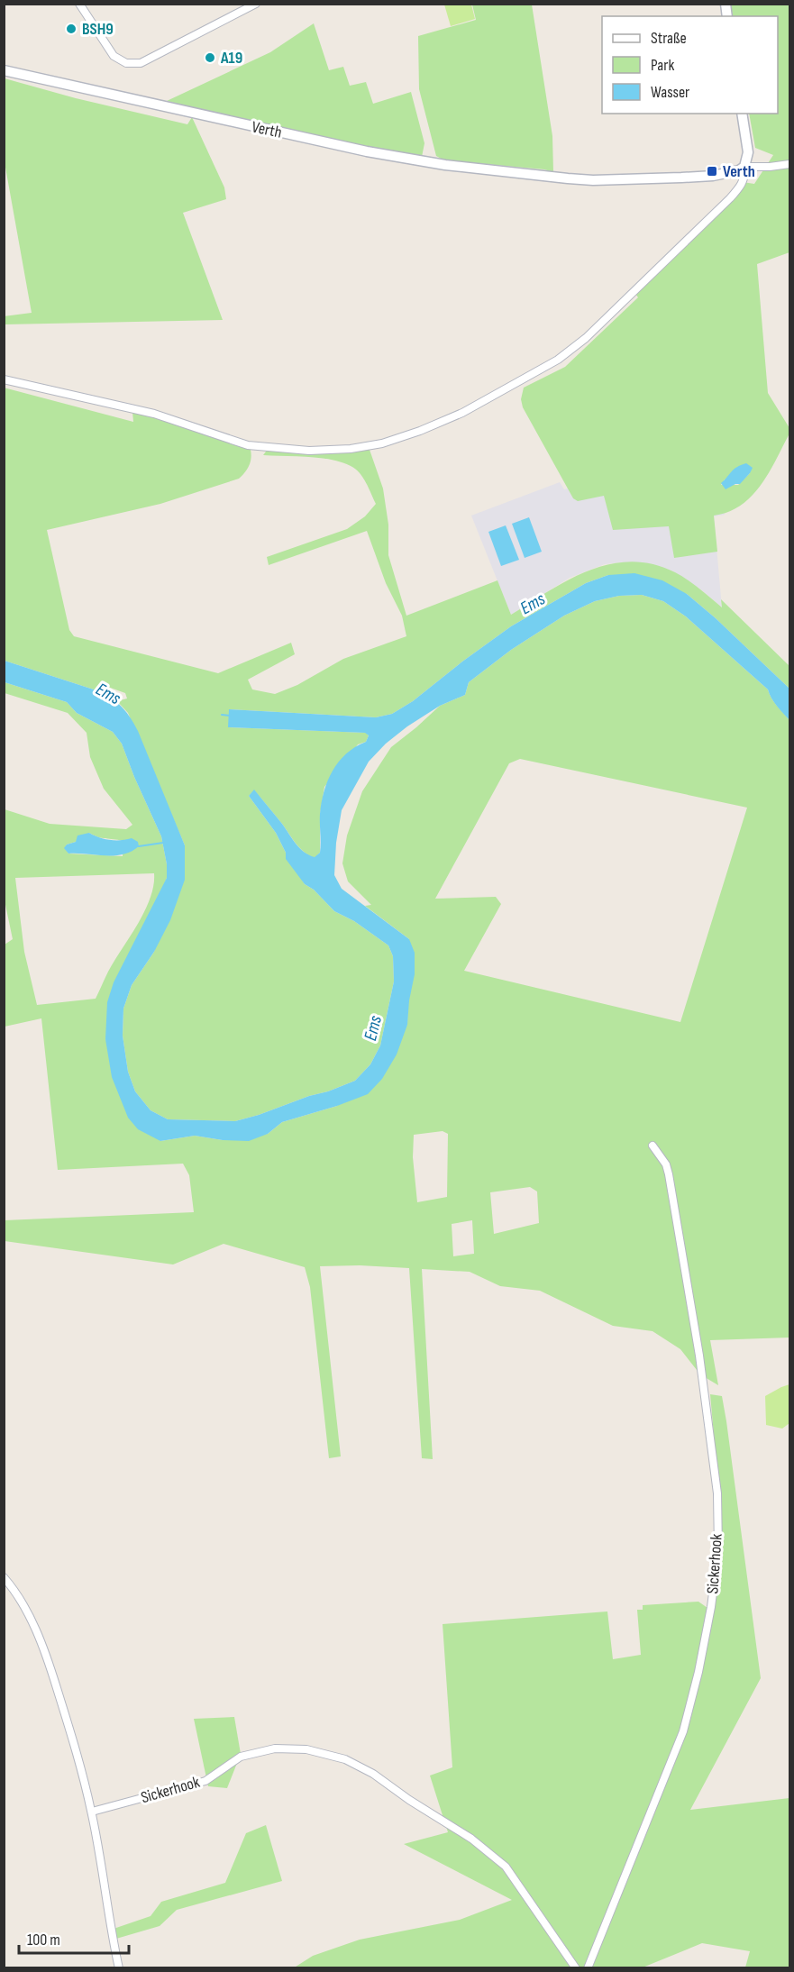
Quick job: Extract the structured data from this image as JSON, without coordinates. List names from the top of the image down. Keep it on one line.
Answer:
{"streets":{"street":["Verth","Sickerhook"]},"water":["Ems"],"places":{"other":["BSH9","A19"],"transit":["Verth"]},"legend":["Straße","Park","Wasser"],"scale_bar":"100 m"}
